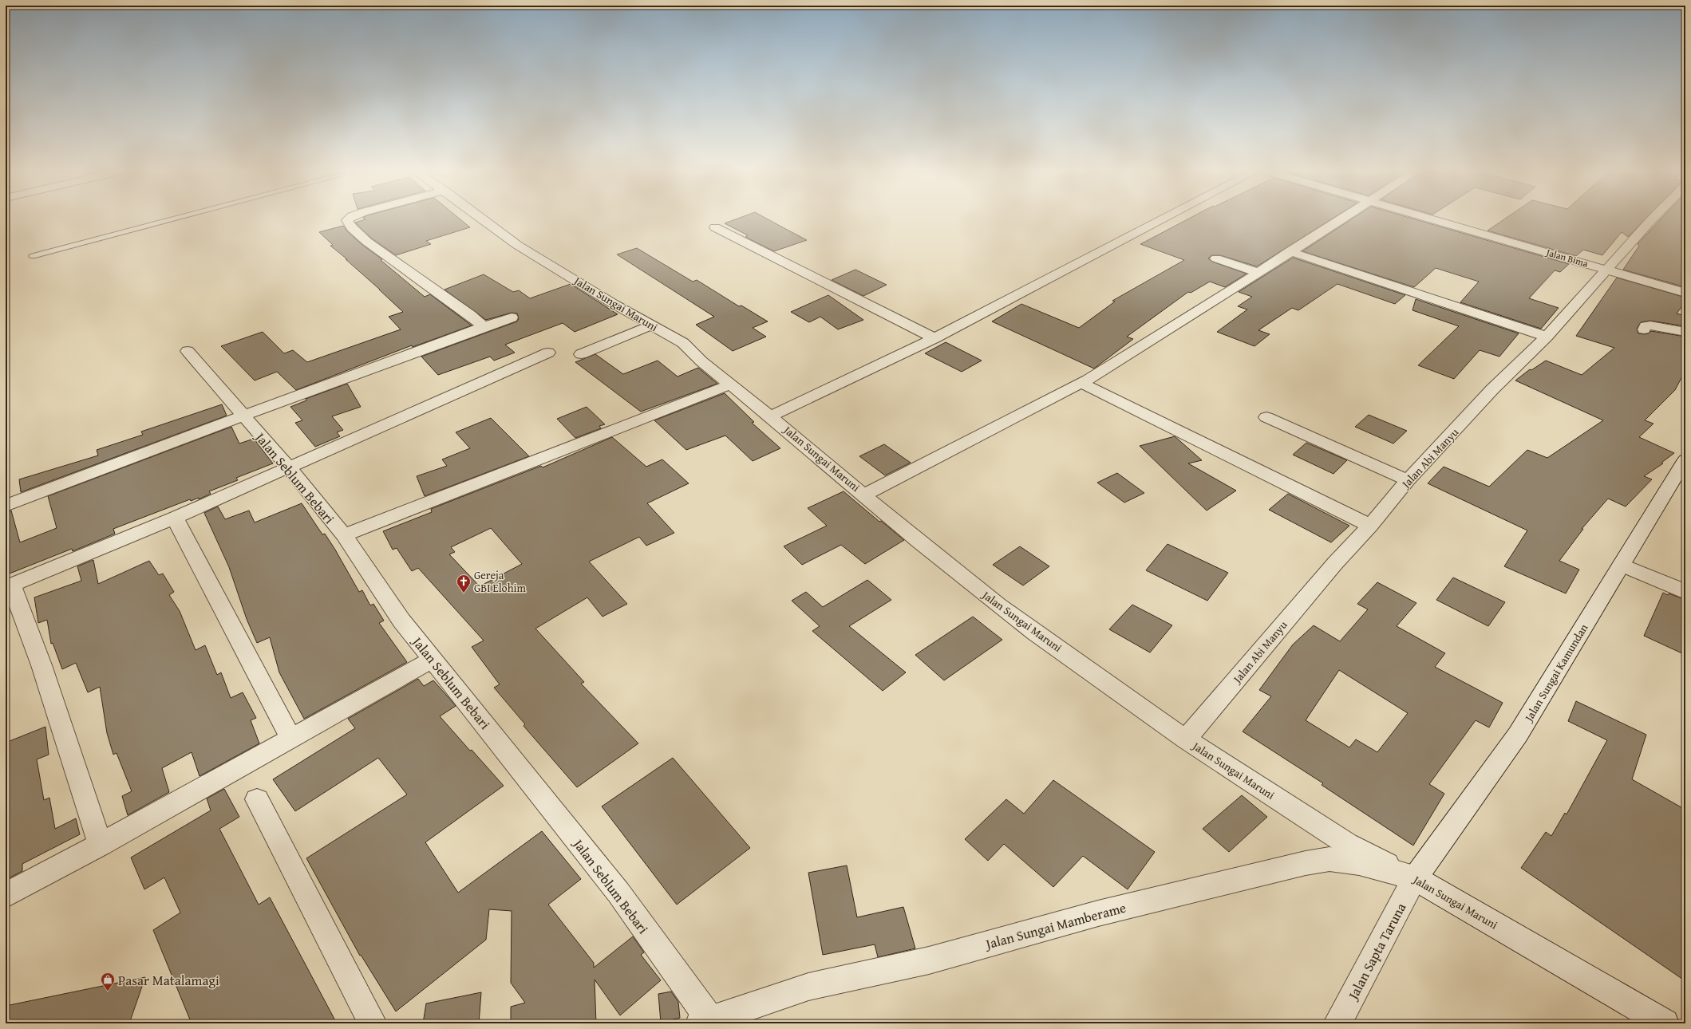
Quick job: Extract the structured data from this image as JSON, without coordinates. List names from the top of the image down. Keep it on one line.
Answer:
{"streets":{"street":["Jalan Bima","Jalan Sungai Maruni","Jalan Abi Manyu","Jalan Seblum Bebari","Jalan Sungai Kamundan","Jalan Sungai Mamberame","Jalan Sapta Taruna"]},"crossings":[["Jalan Bima","Jalan Abi Manyu"],["Jalan Sungai Maruni","Jalan Abi Manyu"],["Jalan Sungai Maruni","Jalan Sungai Kamundan"],["Jalan Sungai Maruni","Jalan Sungai Mamberame"],["Jalan Sungai Maruni","Jalan Sapta Taruna"],["Jalan Seblum Bebari","Jalan Sungai Mamberame"],["Jalan Sungai Kamundan","Jalan Sungai Mamberame"],["Jalan Sungai Kamundan","Jalan Sapta Taruna"],["Jalan Sungai Mamberame","Jalan Sapta Taruna"]],"places":{"church":["Gereja GBI Elohim"],"shop":["Pasar Matalamagi"]}}
